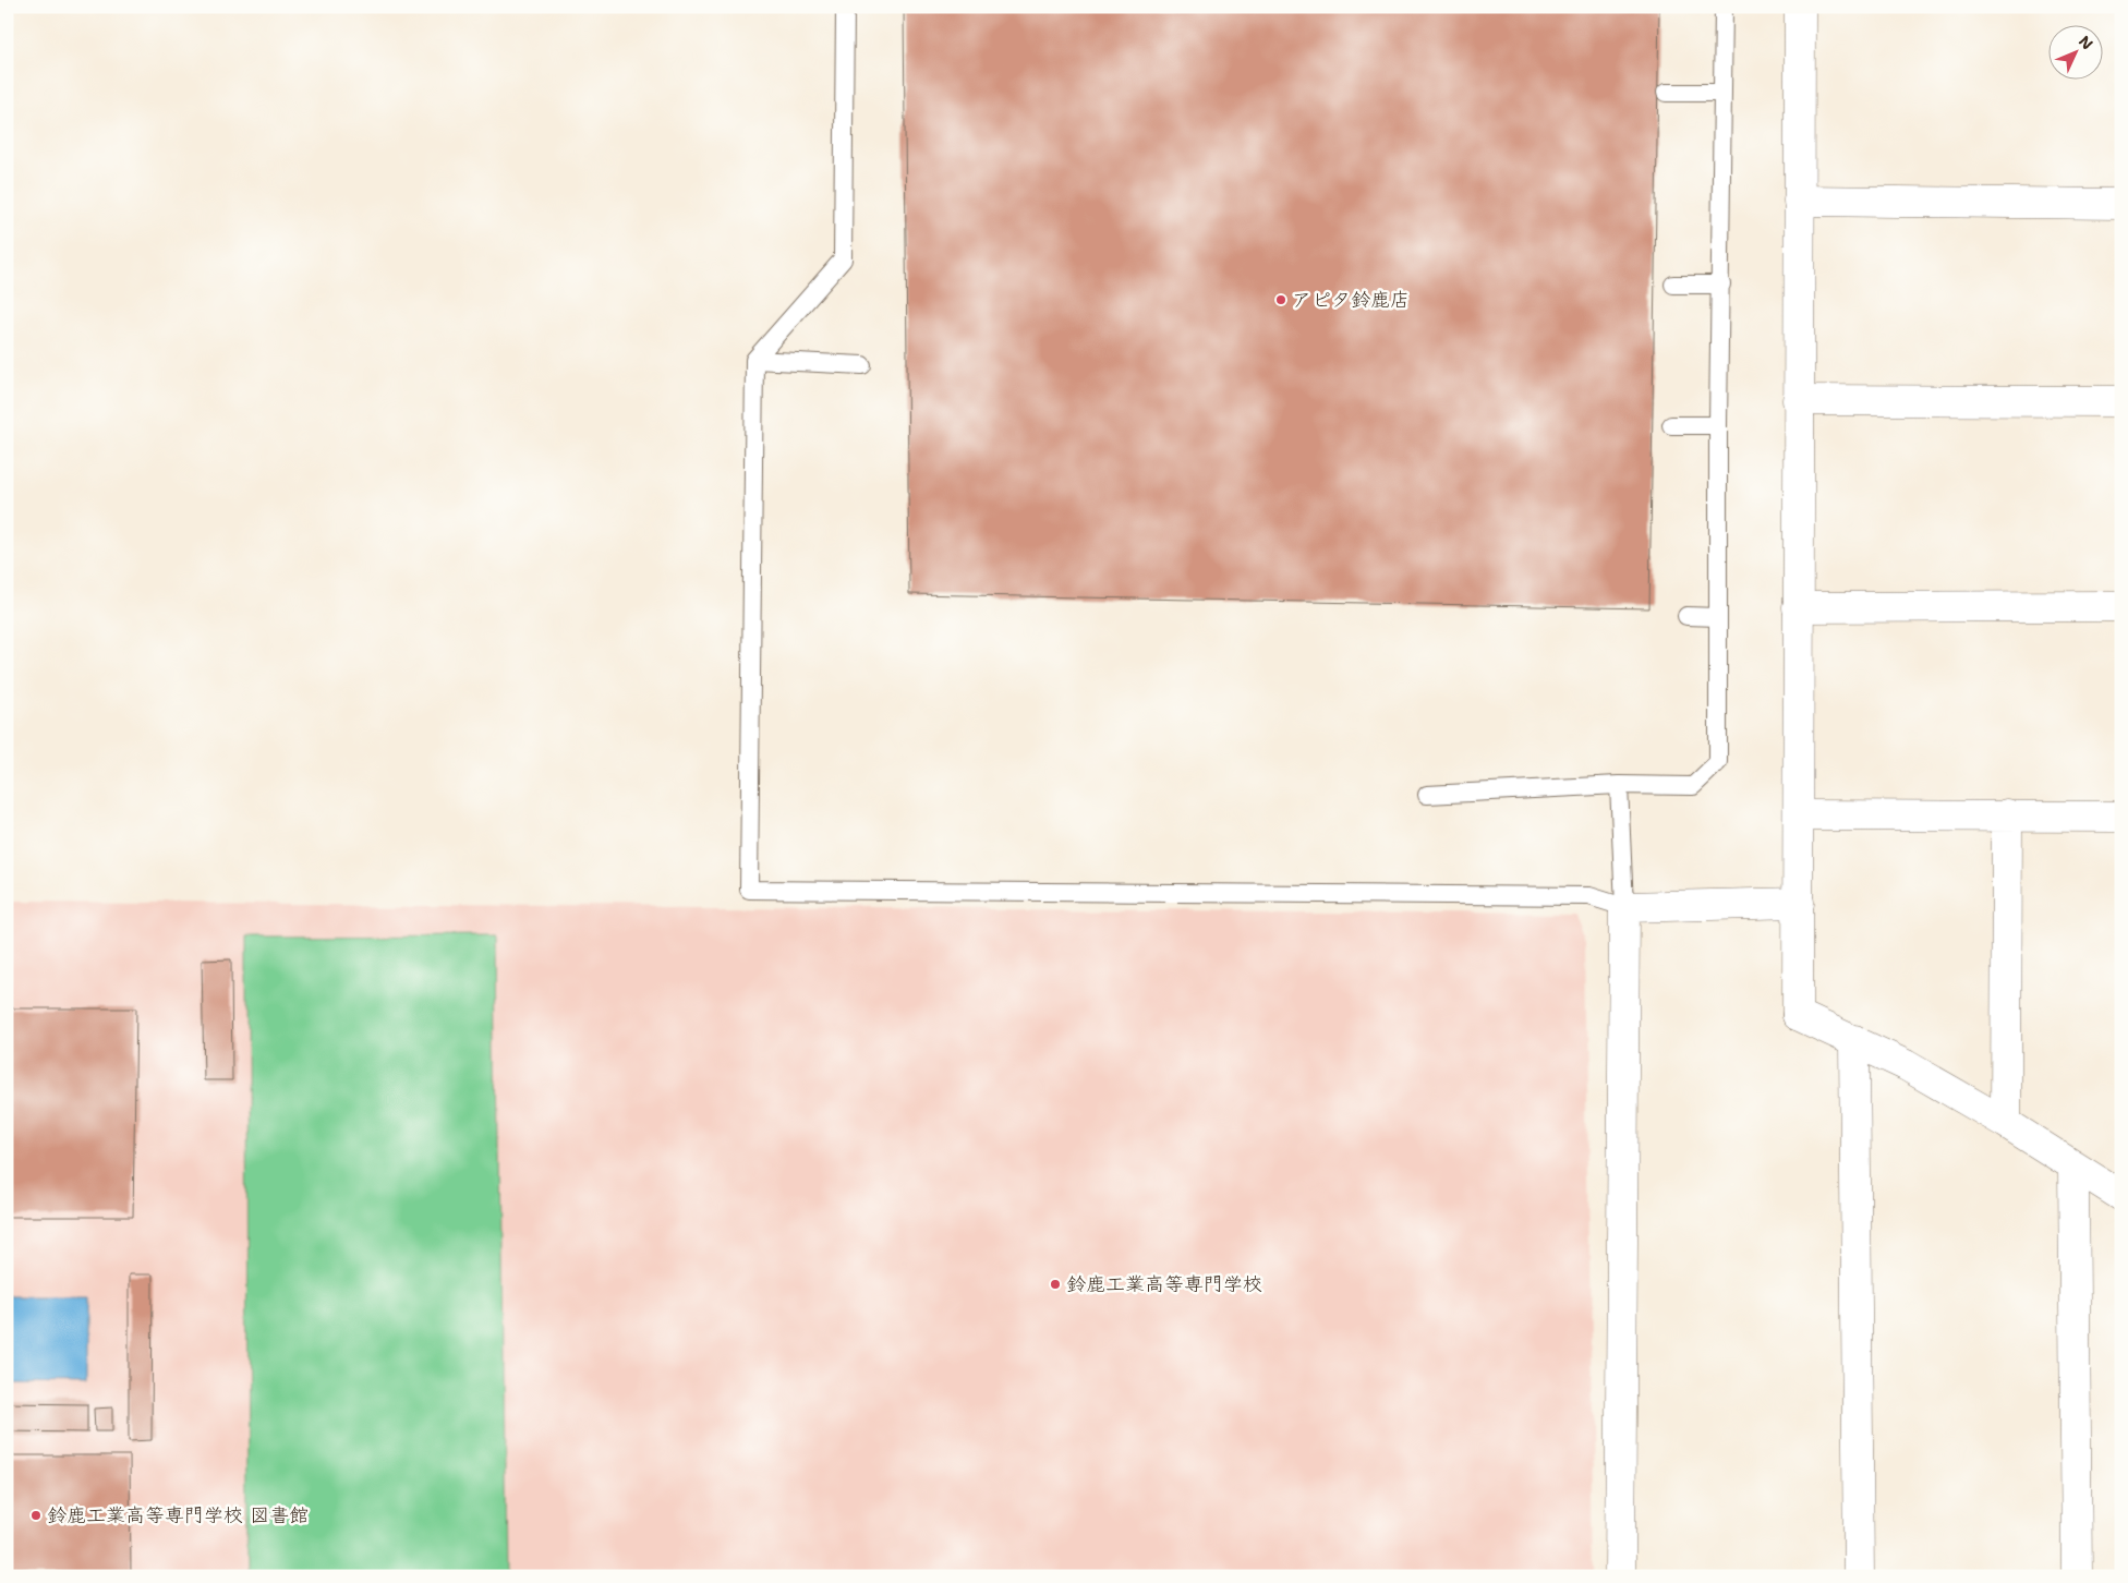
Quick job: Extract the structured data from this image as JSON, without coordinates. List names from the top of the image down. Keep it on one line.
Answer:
{"places":["アピタ鈴鹿店","鈴鹿工業高等専門学校","鈴鹿工業高等専門学校 図書館"],"north":"top right"}
